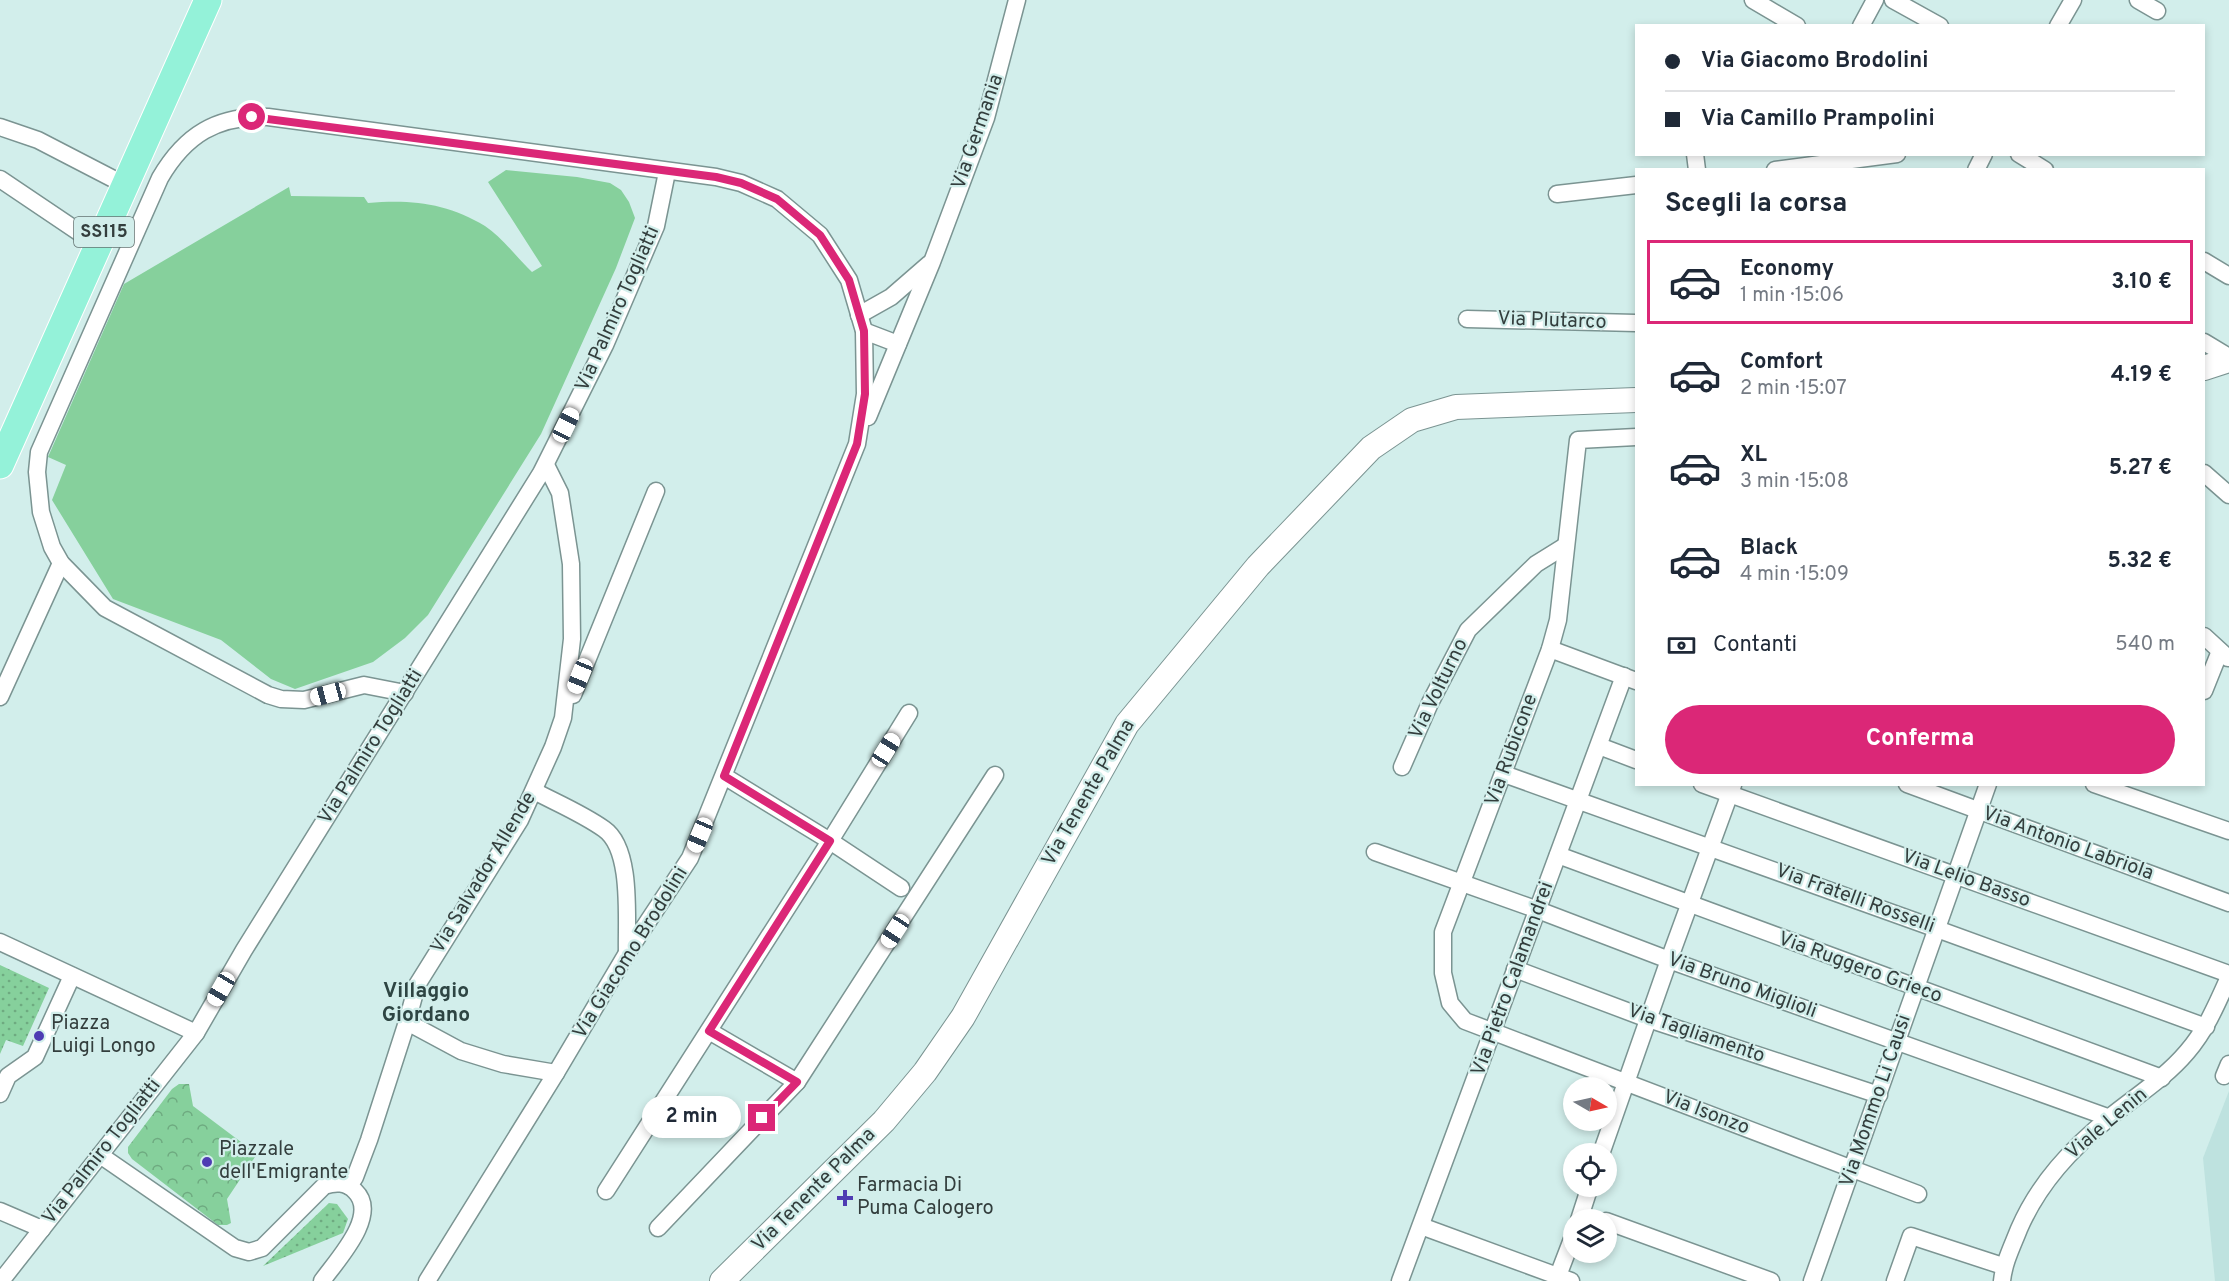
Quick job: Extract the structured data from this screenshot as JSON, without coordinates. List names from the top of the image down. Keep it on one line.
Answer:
{"streets":{"main road":["SS115","Via Tenente Palma"],"street":["Via Germania","Via Palmiro Togliatti","Via Plutarco","Via Volturno","Via Rubicone","Via Antonio Labriola","Via Salvador Allende","Via Lelio Basso","Via Fratelli Rosselli","Via Giacomo Brodolini","Via Ruggero Grieco","Via Pietro Calamandrei","Via Bruno Miglioli","Via Tagliamento","Via Mommo Li Causi","Via Isonzo","Viale Lenin"]},"crossings":[["Via Germania","Via Giacomo Brodolini"],["Via Palmiro Togliatti","Via Salvador Allende"],["Via Palmiro Togliatti","Via Giacomo Brodolini"],["Via Volturno","Via Rubicone"],["Via Rubicone","Via Fratelli Rosselli"],["Via Rubicone","Via Pietro Calamandrei"],["Via Rubicone","Via Bruno Miglioli"],["Via Rubicone","Via Isonzo"],["Via Antonio Labriola","Via Mommo Li Causi"],["Via Lelio Basso","Via Mommo Li Causi"],["Via Lelio Basso","Viale Lenin"],["Via Fratelli Rosselli","Via Pietro Calamandrei"],["Via Fratelli Rosselli","Via Mommo Li Causi"],["Via Fratelli Rosselli","Viale Lenin"],["Via Ruggero Grieco","Via Pietro Calamandrei"],["Via Ruggero Grieco","Via Mommo Li Causi"],["Via Ruggero Grieco","Viale Lenin"],["Via Pietro Calamandrei","Via Bruno Miglioli"],["Via Pietro Calamandrei","Via Tagliamento"],["Via Pietro Calamandrei","Via Isonzo"],["Via Bruno Miglioli","Via Mommo Li Causi"],["Via Bruno Miglioli","Viale Lenin"],["Via Tagliamento","Via Mommo Li Causi"],["Via Mommo Li Causi","Via Isonzo"]],"districts":["Villaggio Giordano"],"places":{"other":["Piazza Luigi Longo","Piazzale dell'Emigrante"],"health":["Farmacia Di Puma Calogero"]},"north":"right","page":{"banner":["Via Giacomo Brodolini","Via Camillo Prampolini"],"heading":"Scegli la corsa","list":[{"name":"Economy","note":"1 min · 15:06","value":"3.10 €"},{"name":"Comfort","note":"2 min · 15:07","value":"4.19 €"},{"name":"XL","note":"3 min · 15:08","value":"5.27 €"},{"name":"Black","note":"4 min · 15:09","value":"5.32 €"}],"pay":["Contanti","540 m"],"buttons":"Conferma","bubble":"2 min"}}
